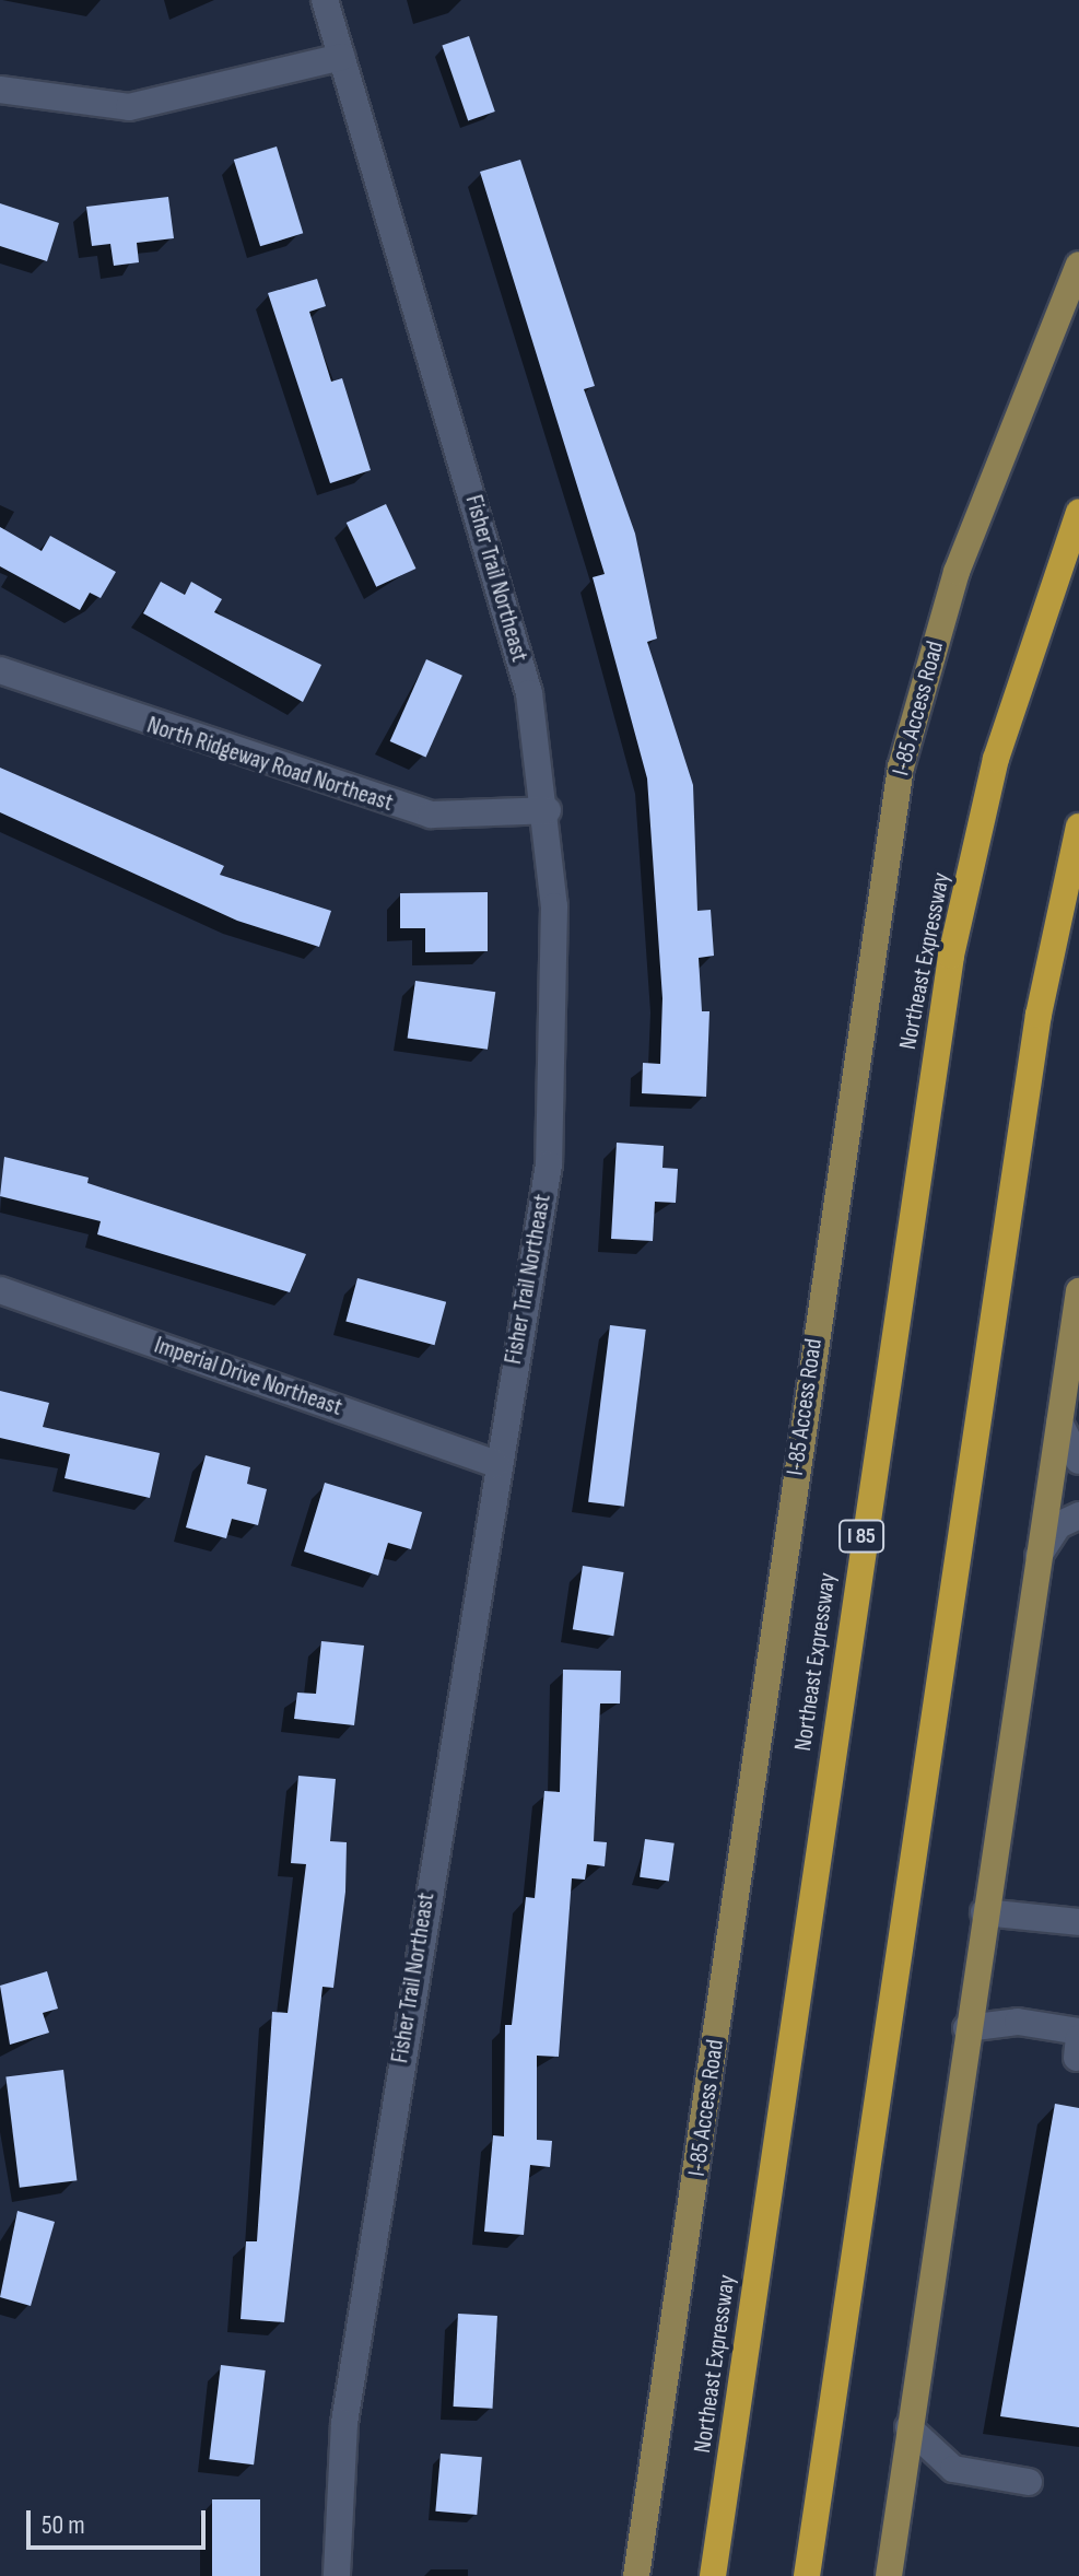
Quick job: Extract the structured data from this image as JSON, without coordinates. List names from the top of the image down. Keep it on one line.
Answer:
{"streets":{"highway":["Northeast Expressway","I 85"],"main road":["I-85 Access Road"],"street":["Fisher Trail Northeast","North Ridgeway Road Northeast","Imperial Drive Northeast"]},"crossings":[["Fisher Trail Northeast","North Ridgeway Road Northeast"],["Fisher Trail Northeast","Imperial Drive Northeast"]],"scale_bar":"50 m"}
